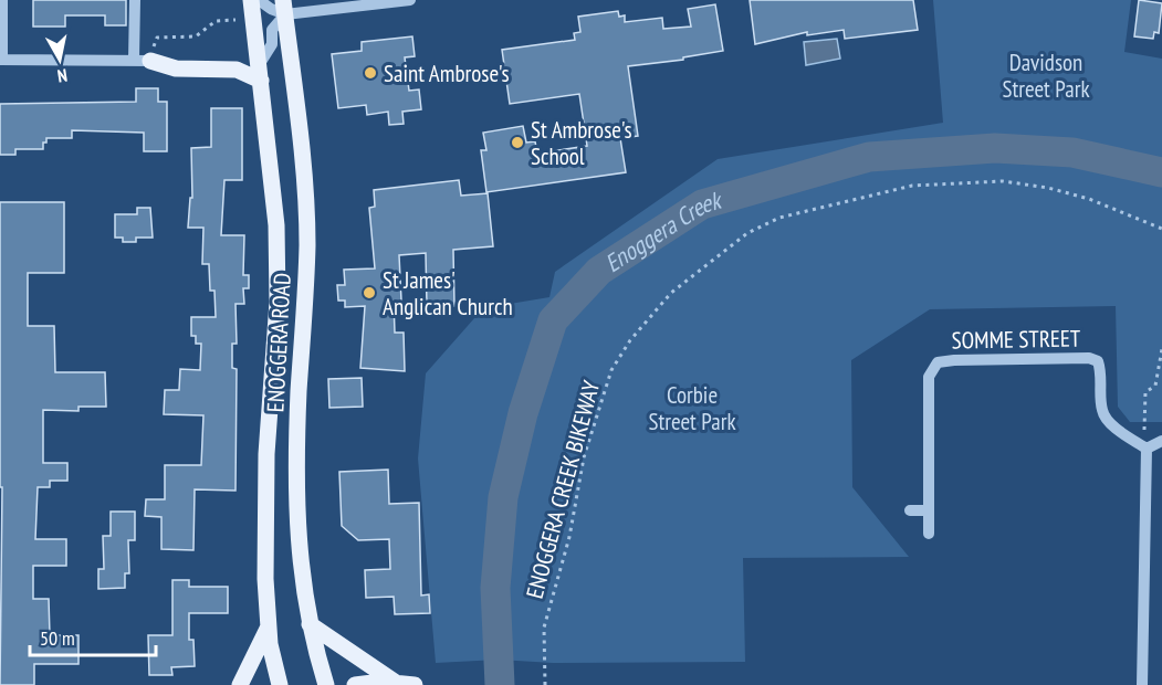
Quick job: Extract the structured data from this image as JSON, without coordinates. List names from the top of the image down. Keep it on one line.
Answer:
{"streets":{"main road":["ENOGGERA ROAD"],"street":["SOMME STREET"],"path":["ENOGGERA CREEK BIKEWAY"]},"water":["Enoggera Creek"],"parks":["Davidson Street Park","Corbie Street Park"],"places":["Saint Ambrose's","St Ambrose's School","St James' Anglican Church"],"scale_bar":"50 m","north":"bottom"}
